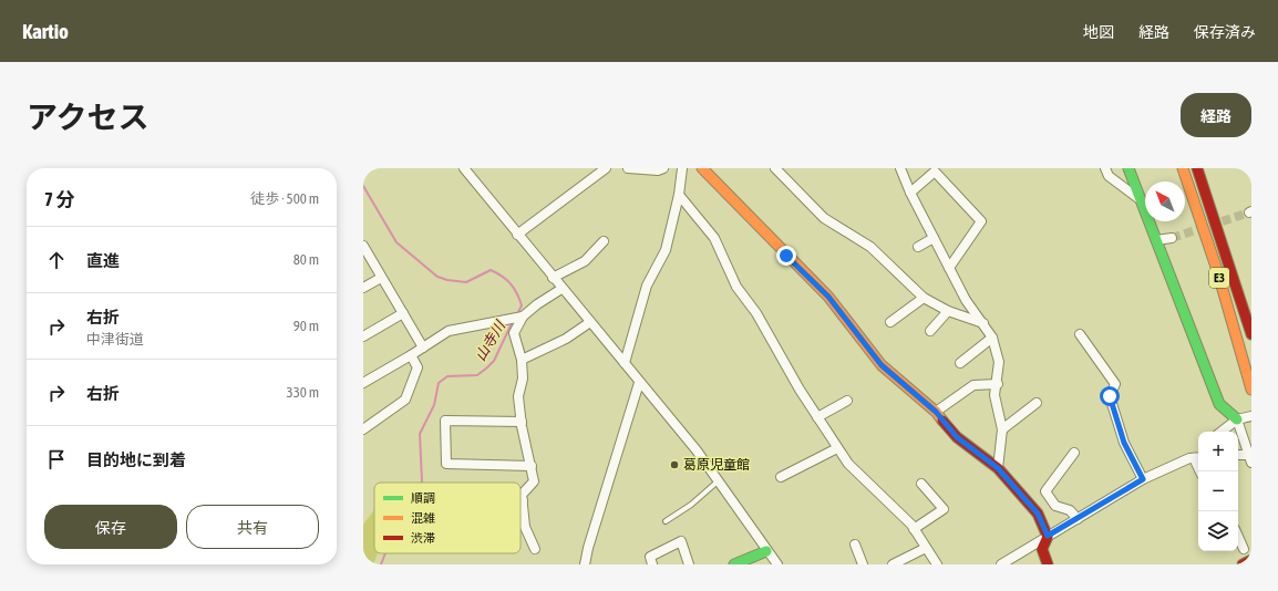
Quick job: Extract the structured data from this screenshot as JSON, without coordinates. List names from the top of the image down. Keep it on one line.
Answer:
{"streets":{"main road":["E3"]},"water":["山寺川"],"places":["葛原児童館"],"legend":["順調","混雑","渋滞"],"north":"top left","page":{"header":"Kartio","nav":["地図","経路","保存済み"],"title":"アクセス","buttons":["経路",["保存","共有"]],"heading":["7 分","徒歩 · 500 m"],"list":[["直進","80 m"],["右折","中津街道","90 m"],["右折","330 m"],"目的地に到着"],"map_buttons":["+","−"]}}
